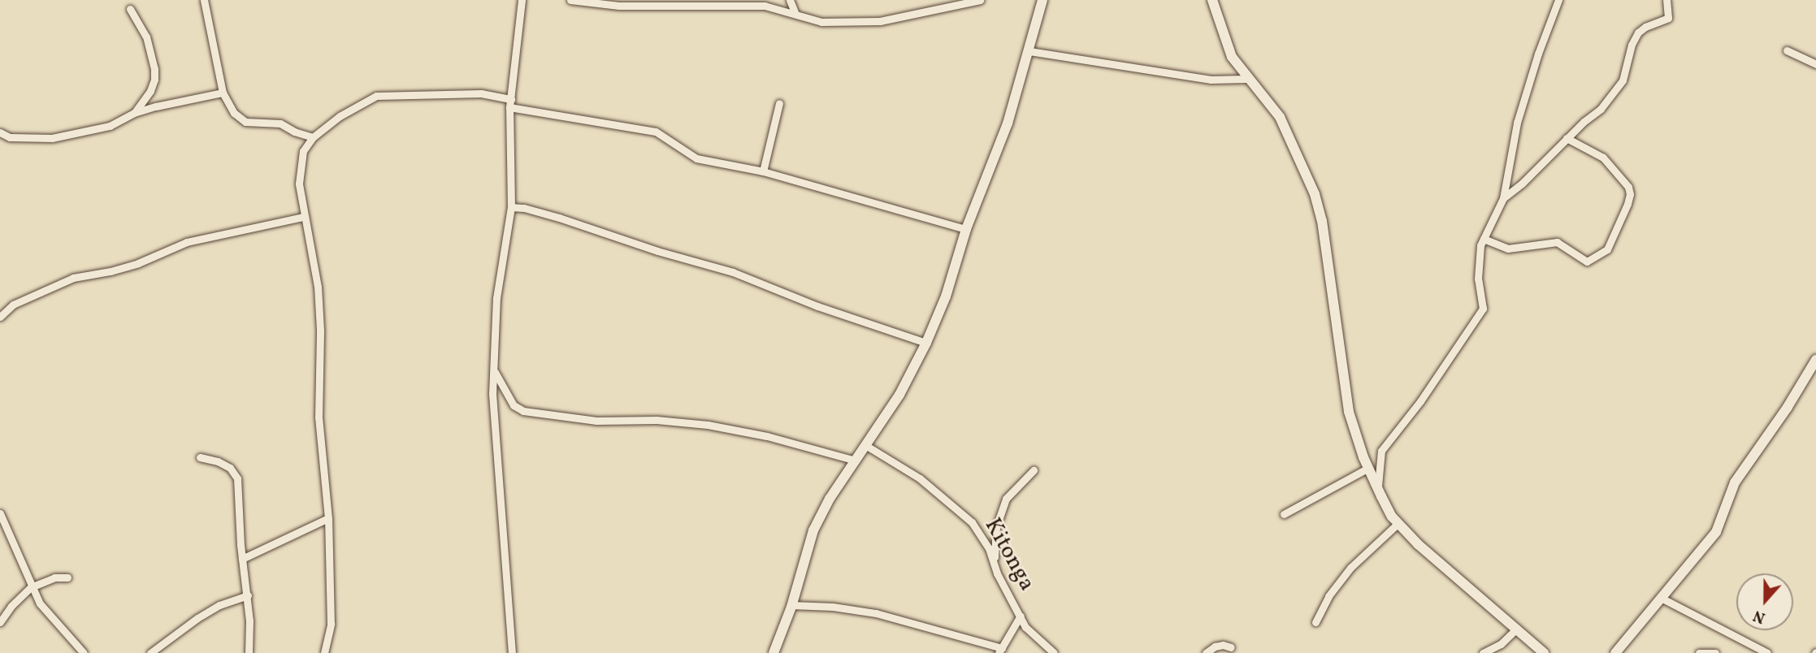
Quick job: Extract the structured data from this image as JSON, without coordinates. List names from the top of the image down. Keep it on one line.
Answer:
{"streets":{"street":["Kitonga"]},"north":"bottom"}
